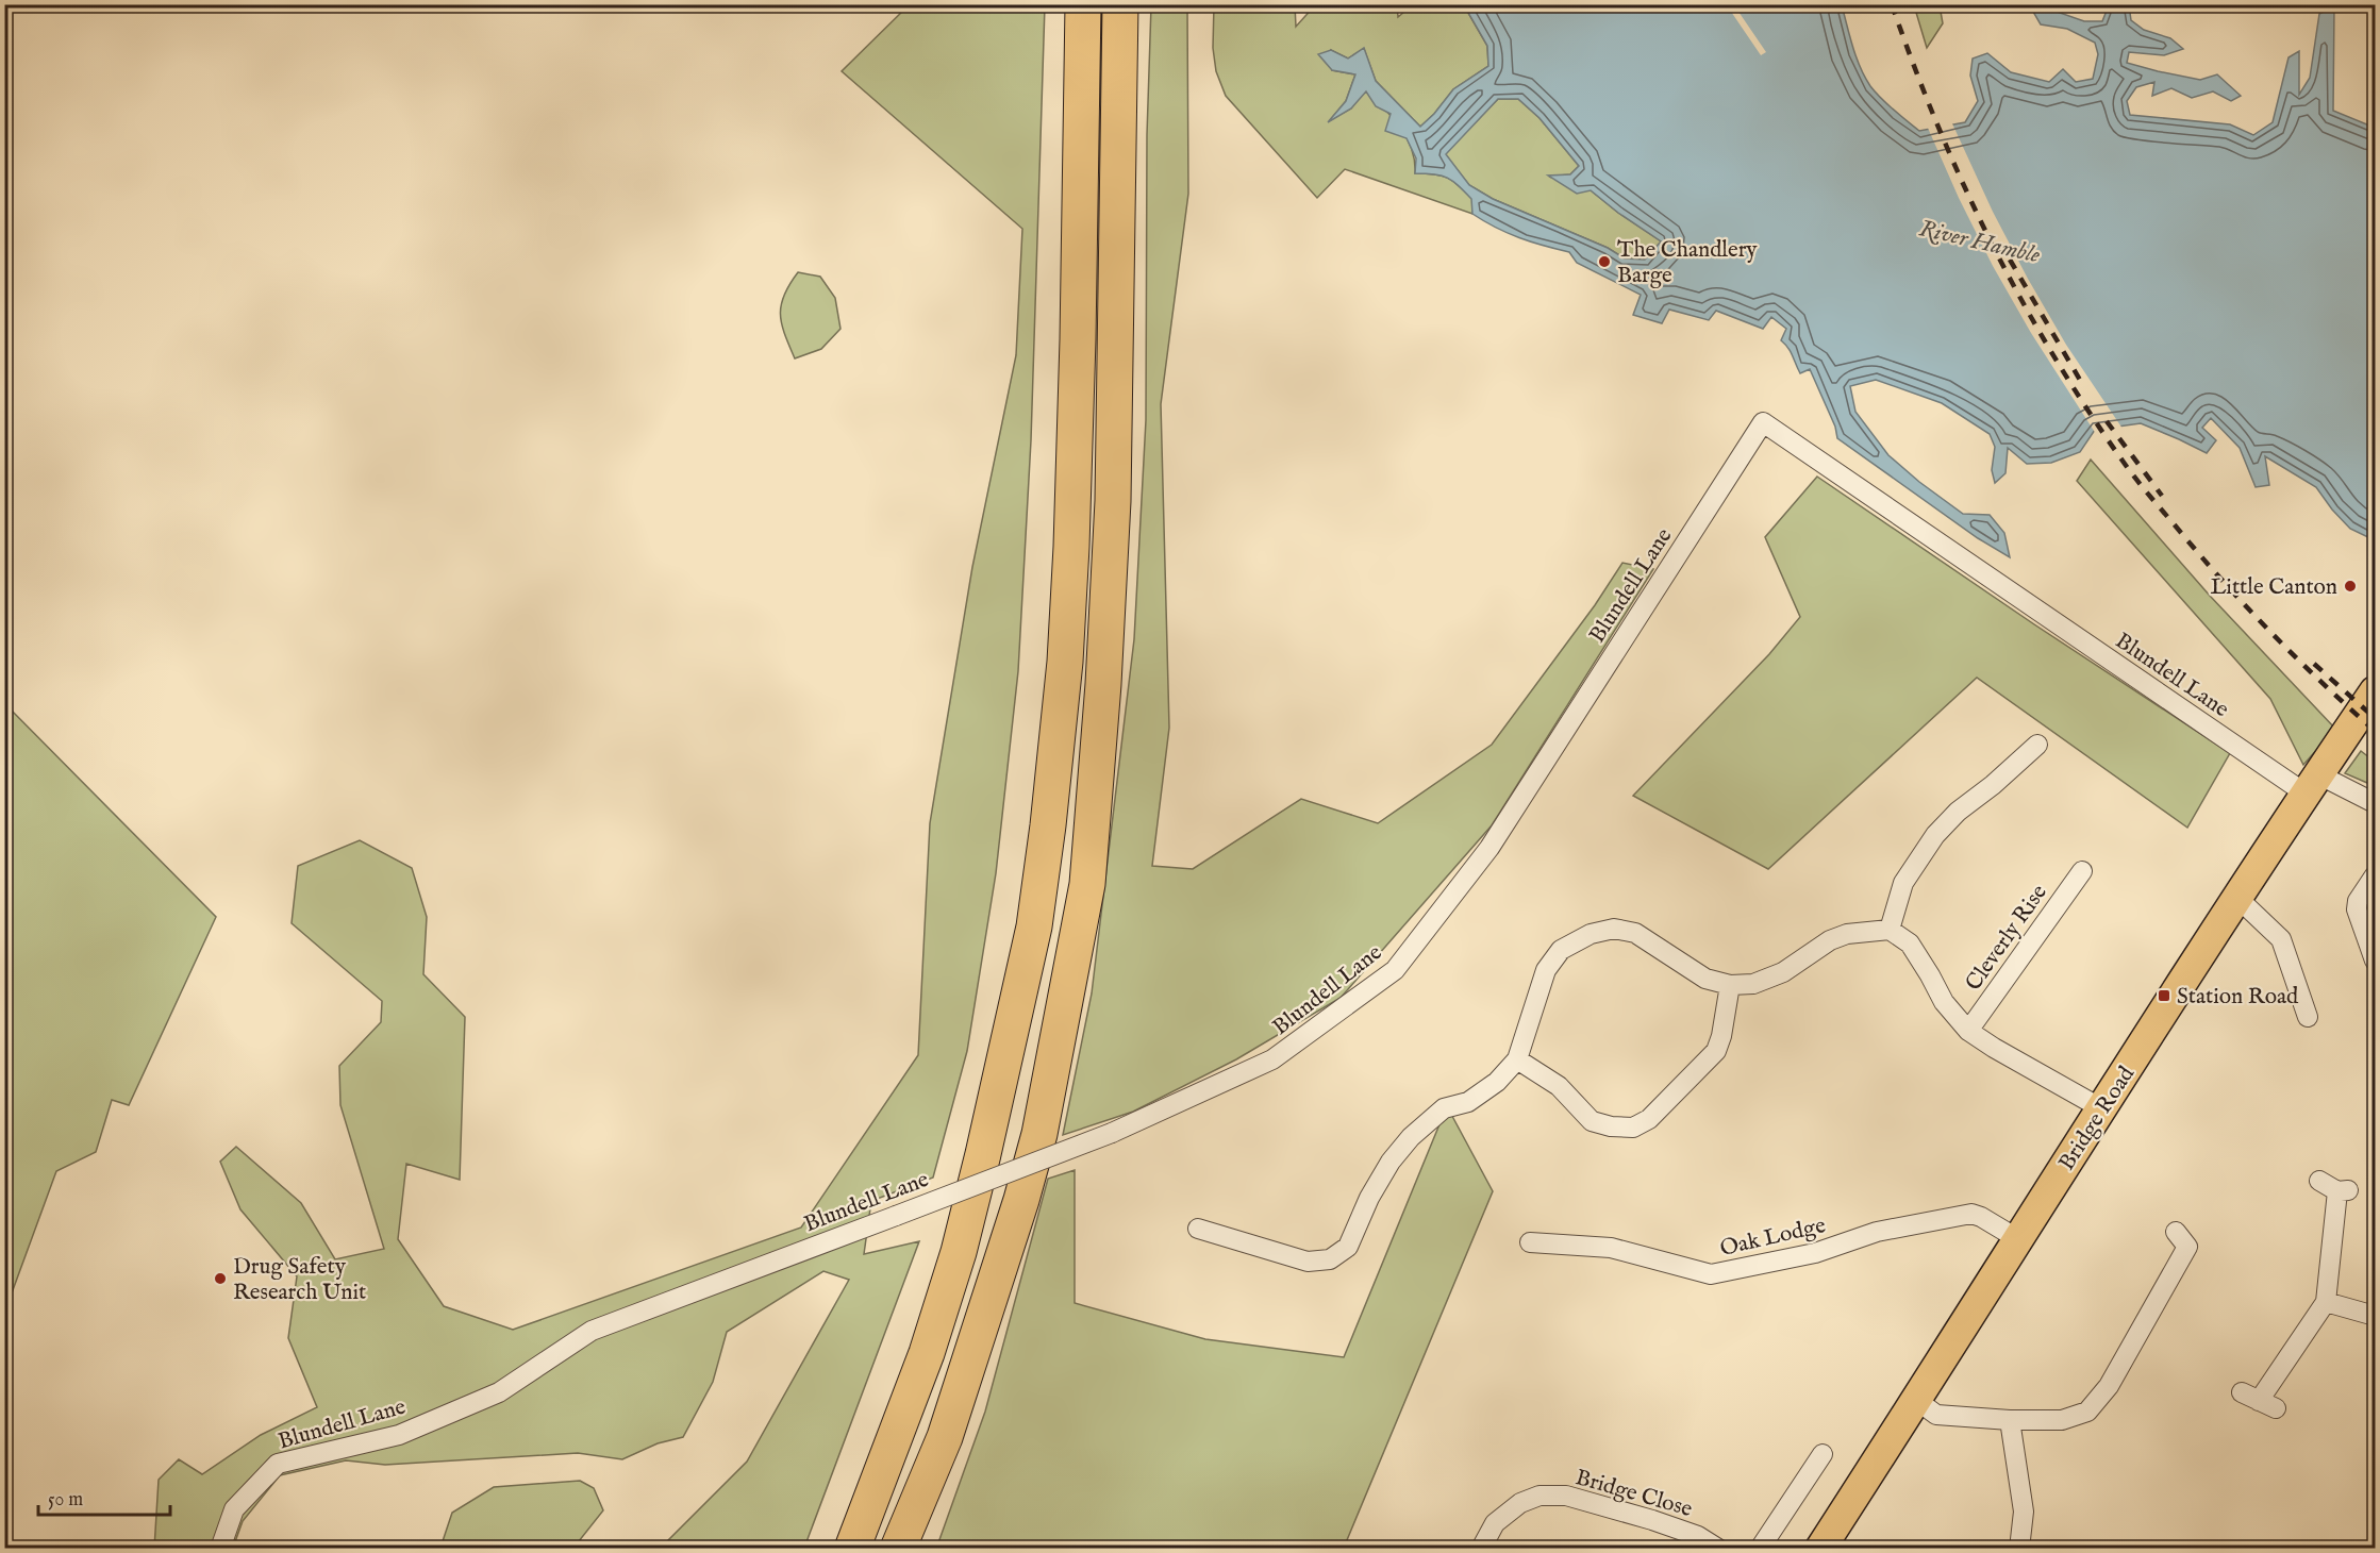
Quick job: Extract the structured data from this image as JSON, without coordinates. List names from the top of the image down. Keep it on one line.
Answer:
{"streets":{"main road":["Bridge Road"],"street":["Blundell Lane","Cleverly Rise","Oak Lodge","Bridge Close"]},"crossings":[["Blundell Lane","Bridge Road"],["Cleverly Rise","Bridge Road"],["Bridge Road","Oak Lodge"]],"water":["River Hamble"],"places":{"other":["The Chandlery Barge","Little Canton","Drug Safety Research Unit"],"transit":["Station Road"]},"scale_bar":"50 m"}
